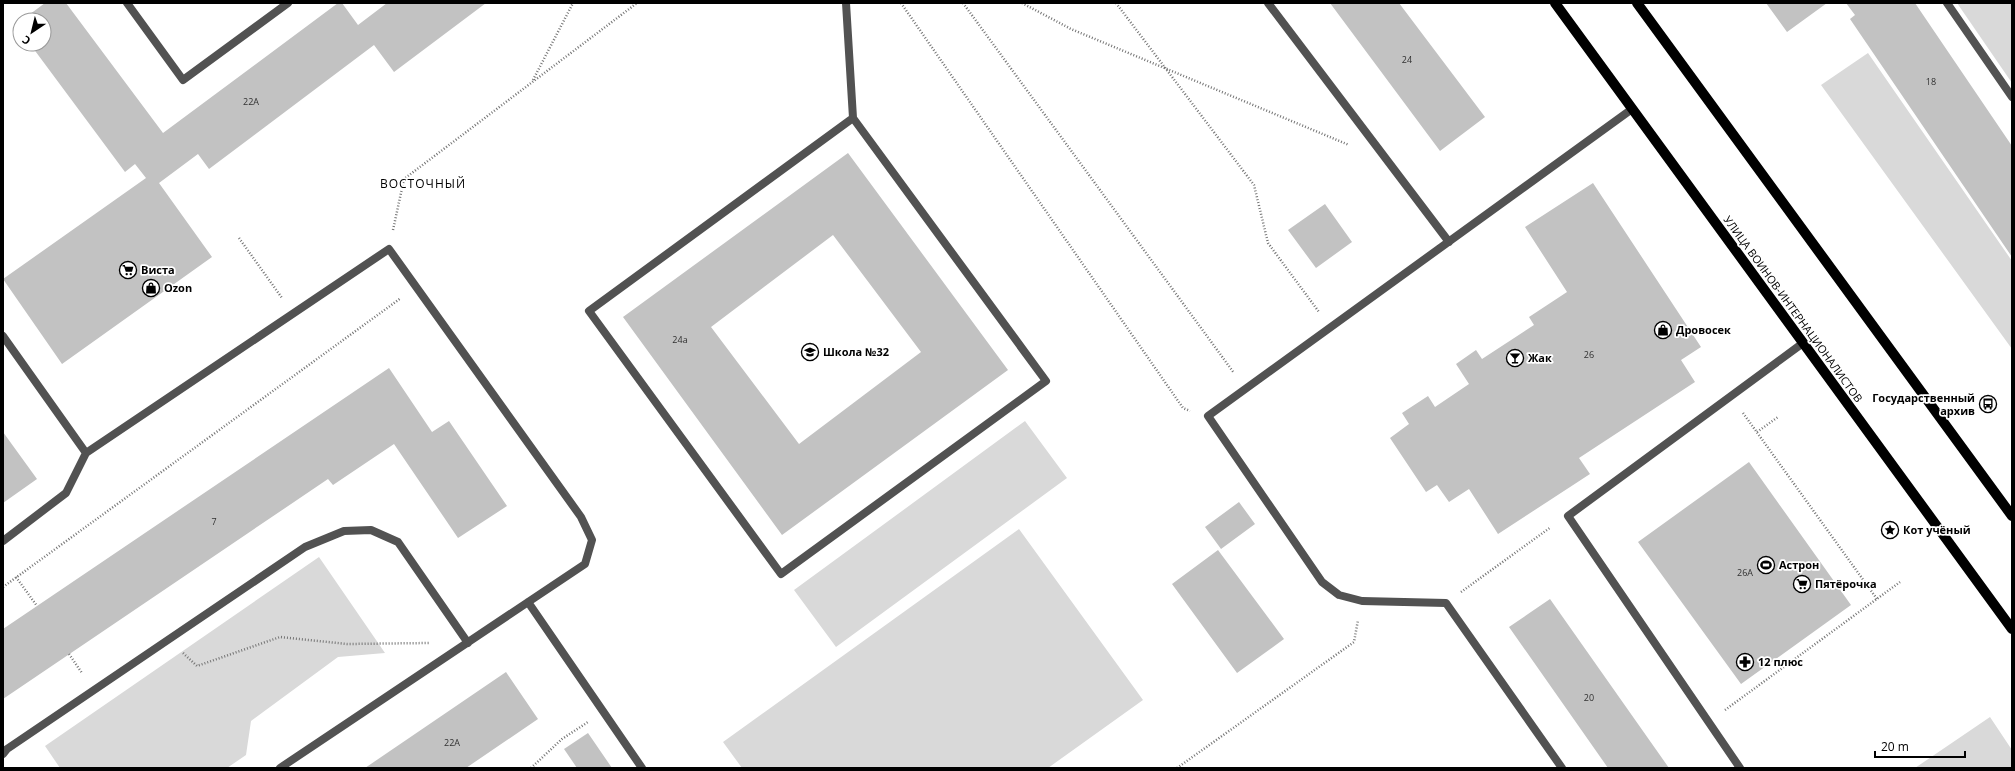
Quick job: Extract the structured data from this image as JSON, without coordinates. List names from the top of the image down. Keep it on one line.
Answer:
{"streets":{"main road":["УЛИЦА ВОИНОВ-ИНТЕРНАЦИОНАЛИСТОВ"]},"districts":["ВОСТОЧНЫЙ"],"places":{"supermarket":["Виста","Пятёрочка"],"shop":["Ozon","Дровосек"],"school or university":["Школа №32"],"bar":["Жак"],"bus stop":["Государственный архив"],"place":["Кот учёный"],"sports":["Астрон"],"pharmacy":["12 плюс"]},"house_numbers":["24","18","22А","24а","26","7","26А","20","22А"],"scale_bar":"20 m","north":"bottom left"}
